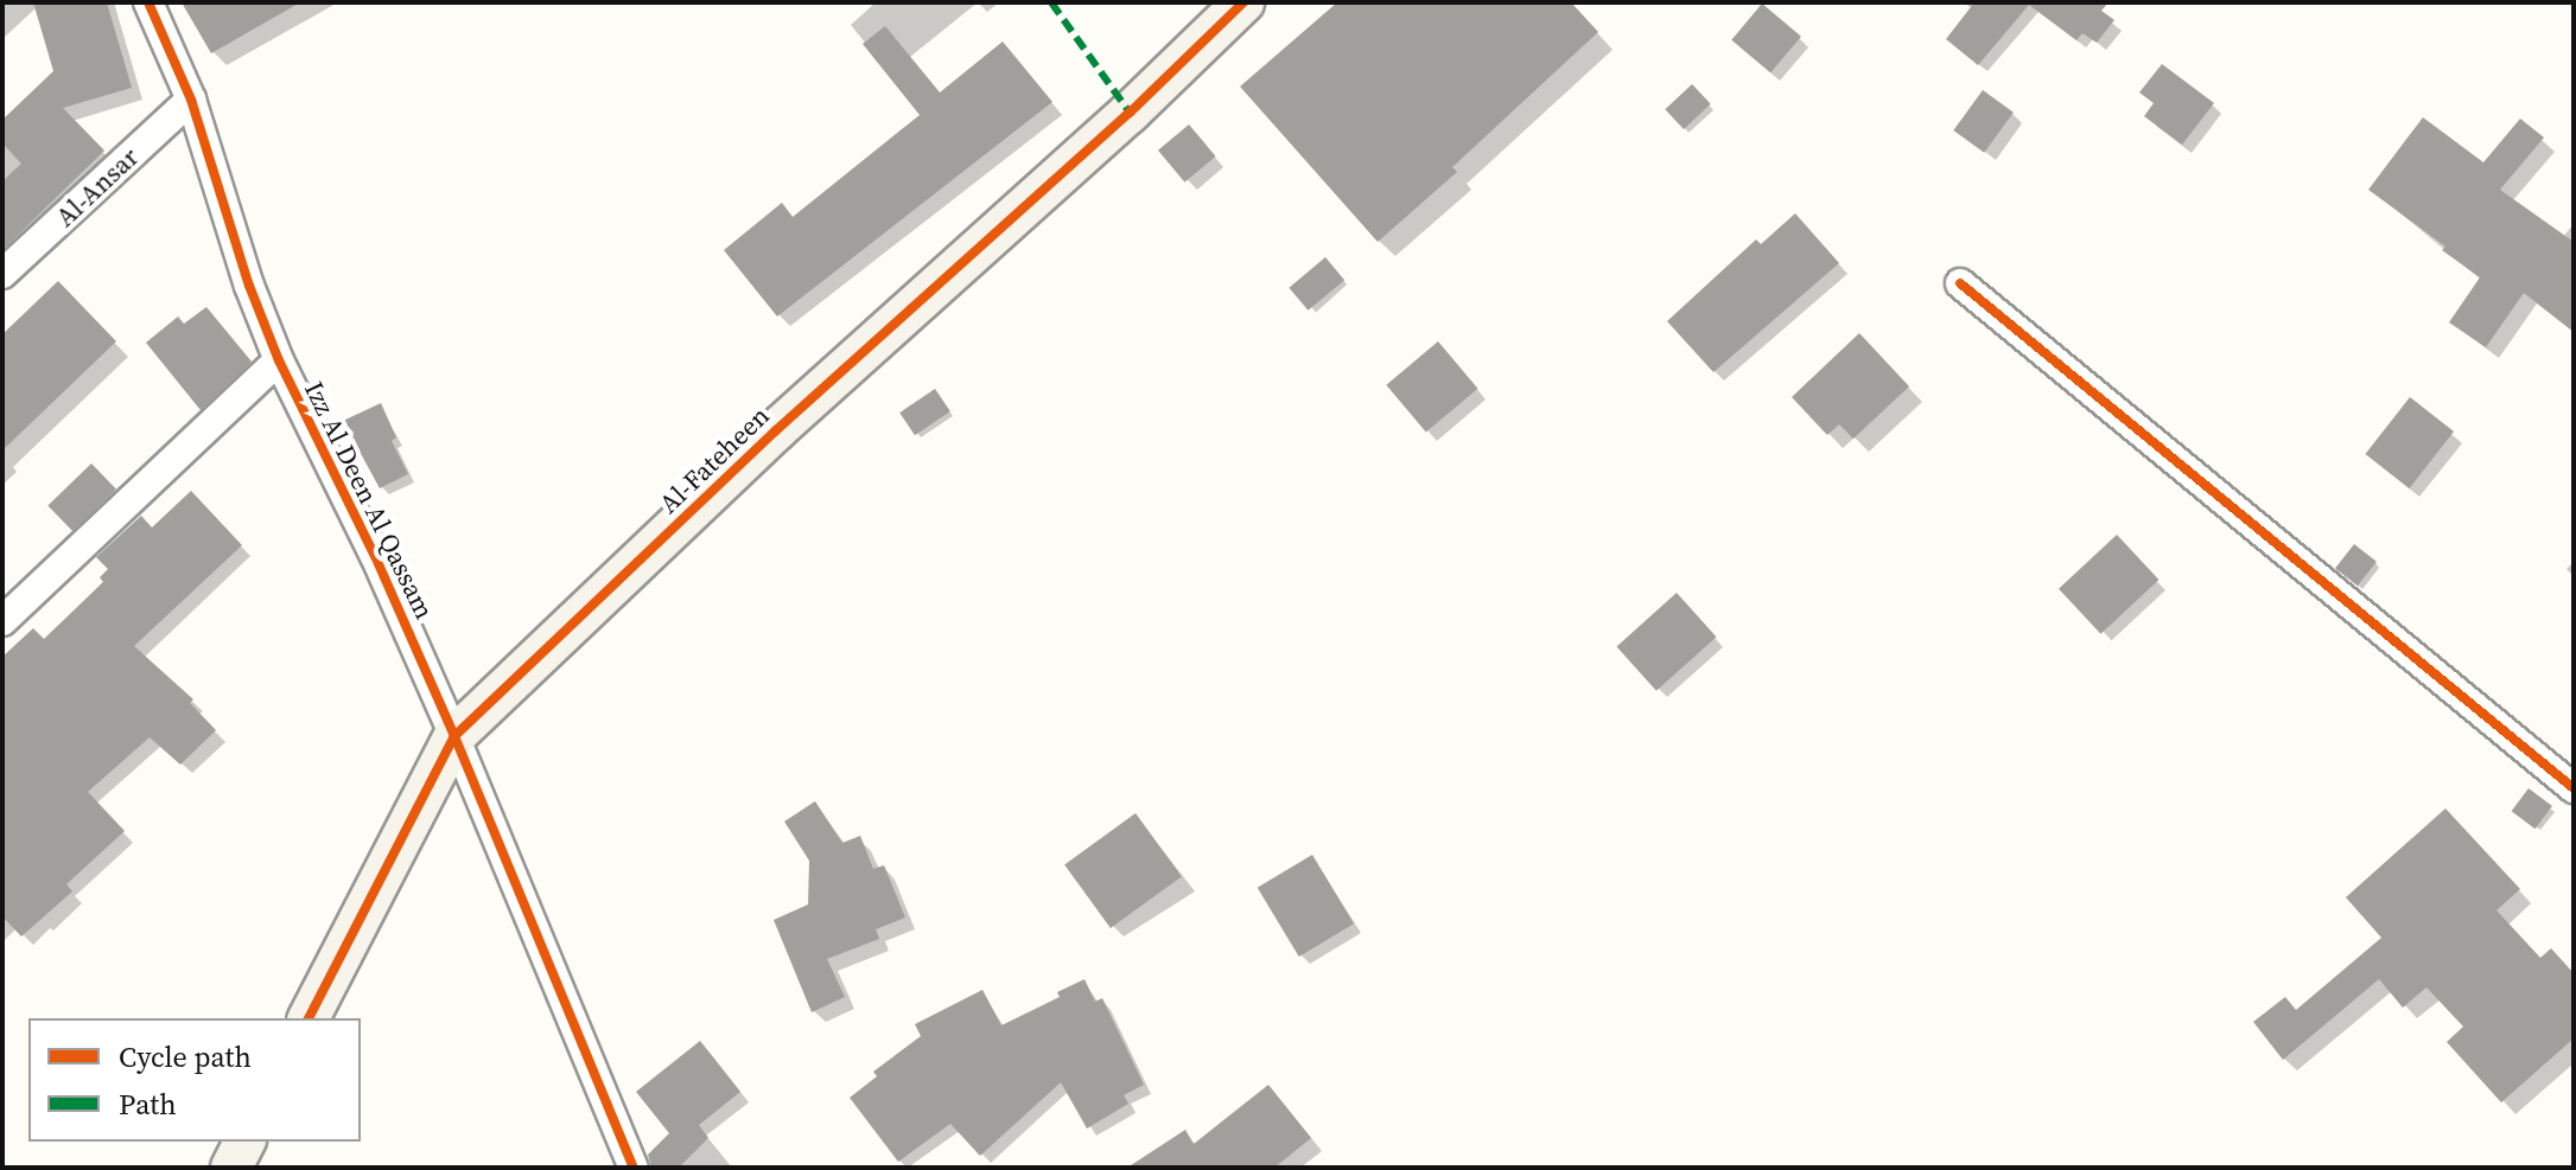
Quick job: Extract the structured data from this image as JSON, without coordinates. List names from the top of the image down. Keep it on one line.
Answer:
{"streets":{"street":["Al-Ansar","Al-Fateheen","Izz Al Deen Al Qassam"]},"crossings":[["Al-Ansar","Izz Al Deen Al Qassam"],["Al-Fateheen","Izz Al Deen Al Qassam"]],"legend":["Cycle path","Path"]}
